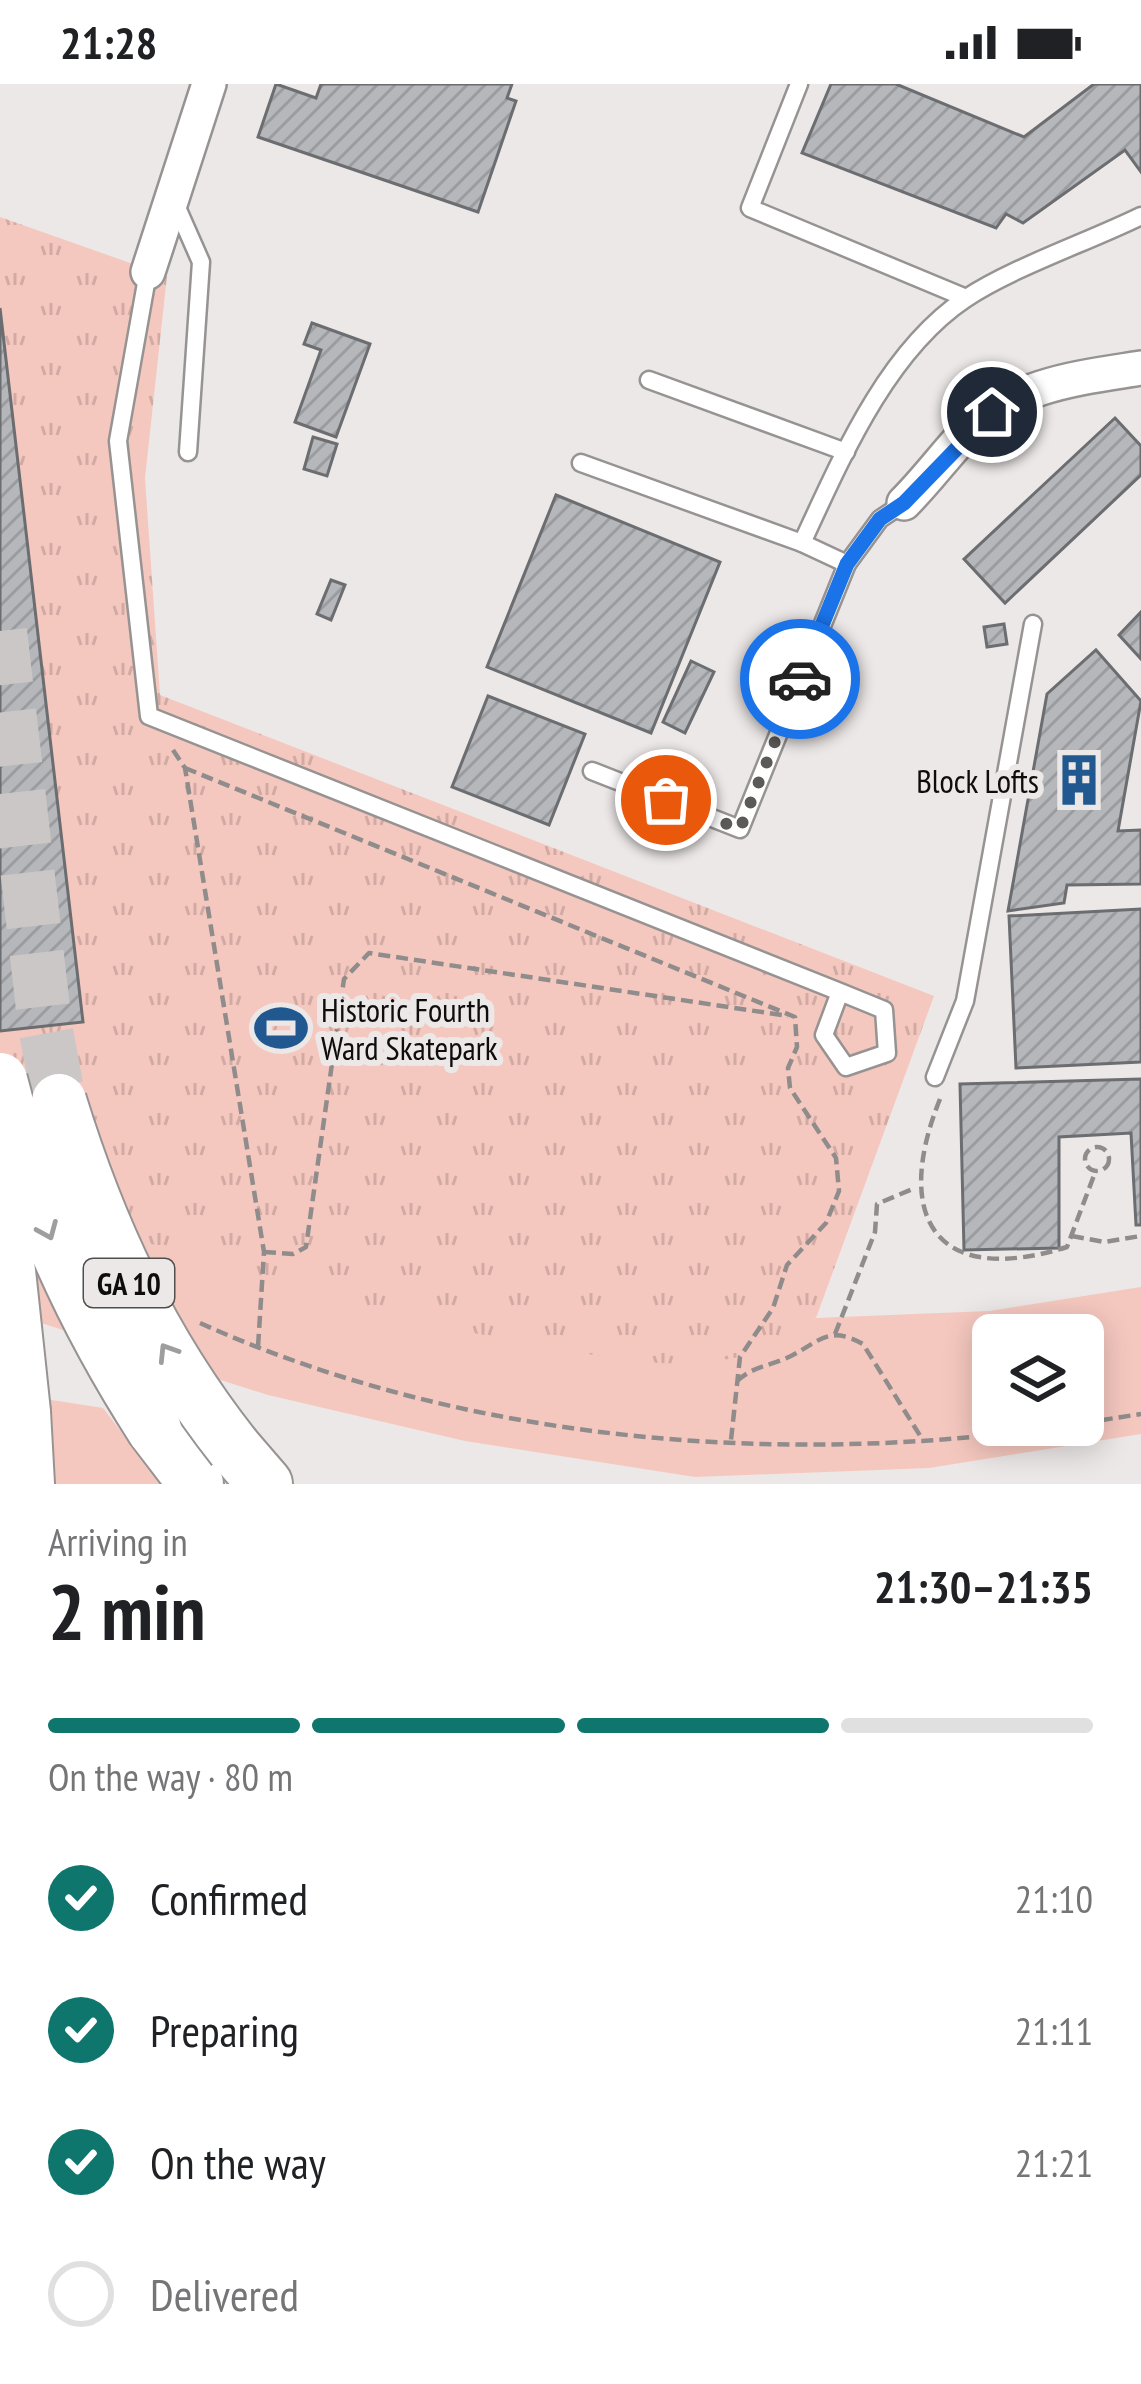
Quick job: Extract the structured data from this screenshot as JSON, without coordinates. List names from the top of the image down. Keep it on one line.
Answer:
{"streets":{"highway":["GA 10"]},"places":{"building":["Block Lofts"],"sports":["Historic Fourth Ward Skatepark"]},"page":{"status":"21:28","heading":["2 min","Arriving in","21:30–21:35"],"bar":"On the way · 80 m","list":[["Confirmed","21:10"],["Preparing","21:11"],["On the way","21:21"],"Delivered"]}}
